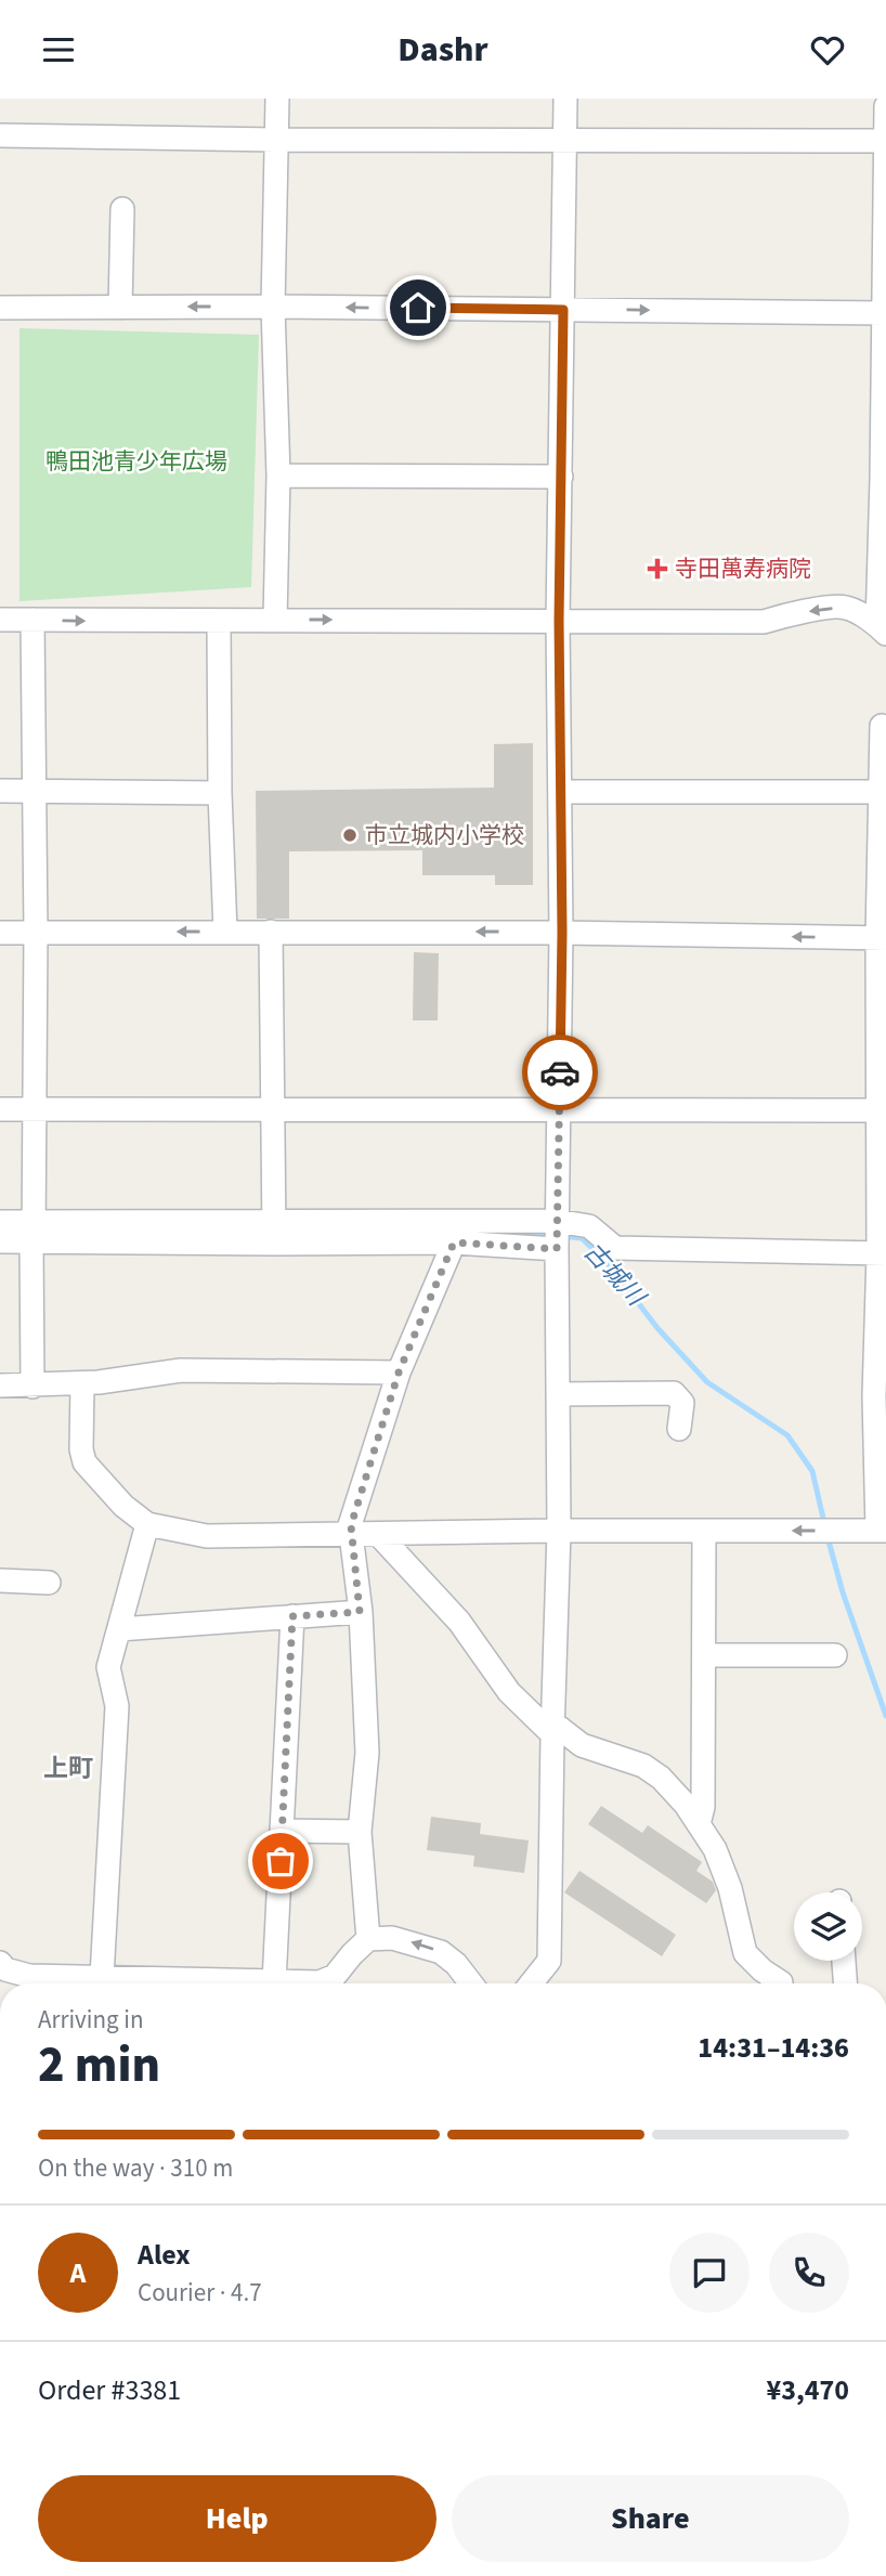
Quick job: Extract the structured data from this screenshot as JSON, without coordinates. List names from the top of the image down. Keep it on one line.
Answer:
{"districts":["上町"],"water":["古城川"],"parks":["鴨田池青少年広場"],"places":{"health":["寺田萬寿病院"],"other":["市立城内小学校"]},"page":{"header":"Dashr","heading":["2 min","Arriving in","14:31–14:36"],"panel":["Alex","Courier · 4.7","Order #3381","¥3,470"],"bar":"On the way · 310 m","round":"A","buttons":["Help","Share"]}}
